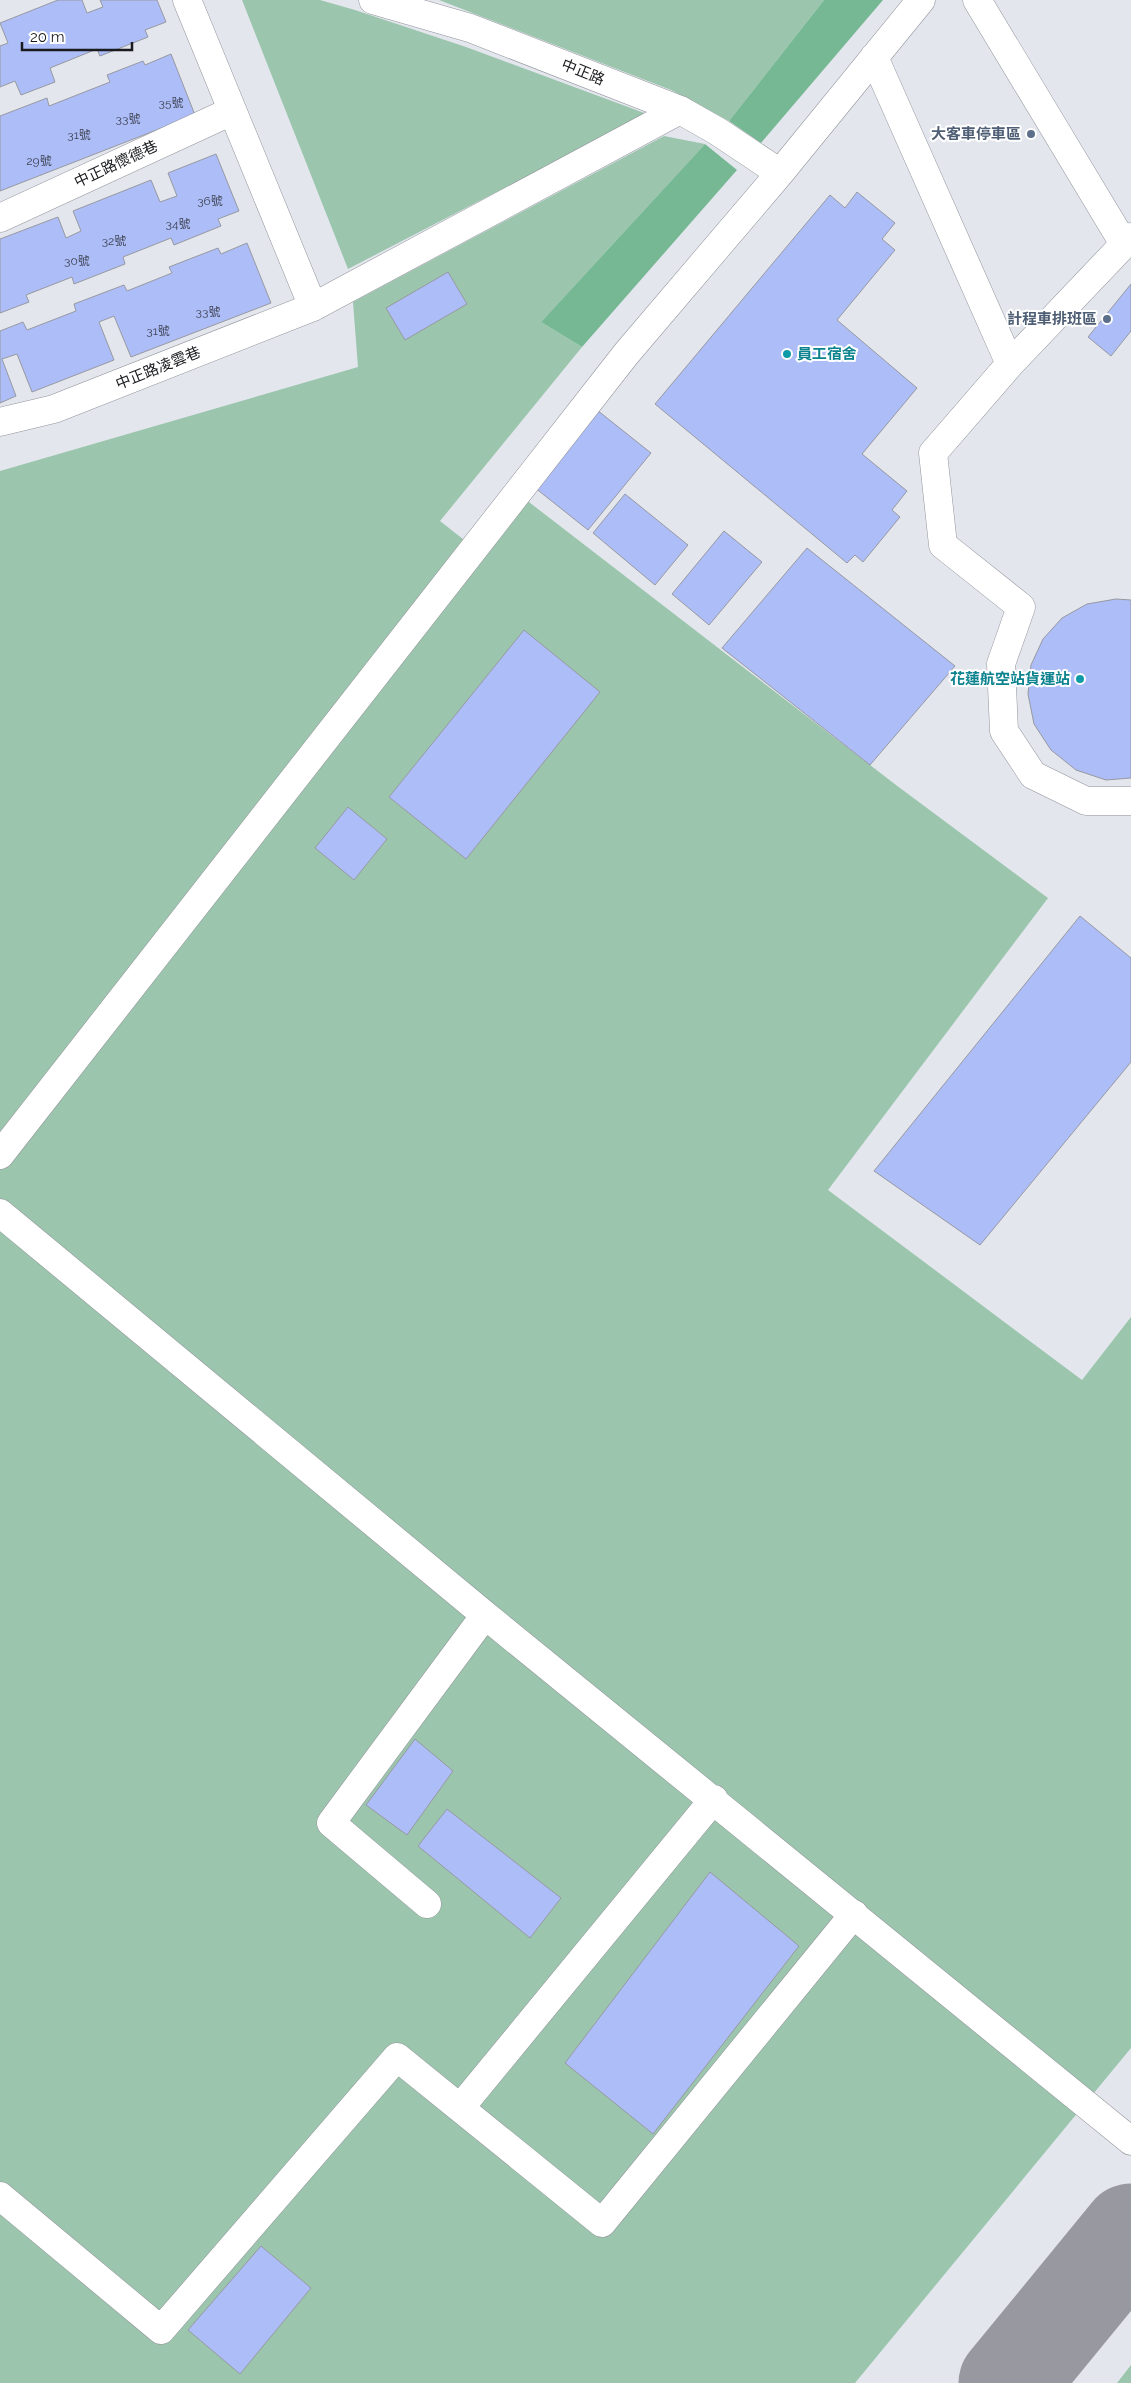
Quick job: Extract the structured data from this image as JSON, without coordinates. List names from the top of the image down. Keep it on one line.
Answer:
{"streets":{"lane":["中正路","中正路懷德巷","中正路凌雲巷"]},"crossings":[["中正路","中正路凌雲巷"]],"places":["大客車停車區","計程車排班區","員工宿舍","花蓮航空站貨運站"],"house_numbers":["35號","33號","31號","29號","36號","34號","32號","30號","33號","31號"],"scale_bar":"20 m"}
